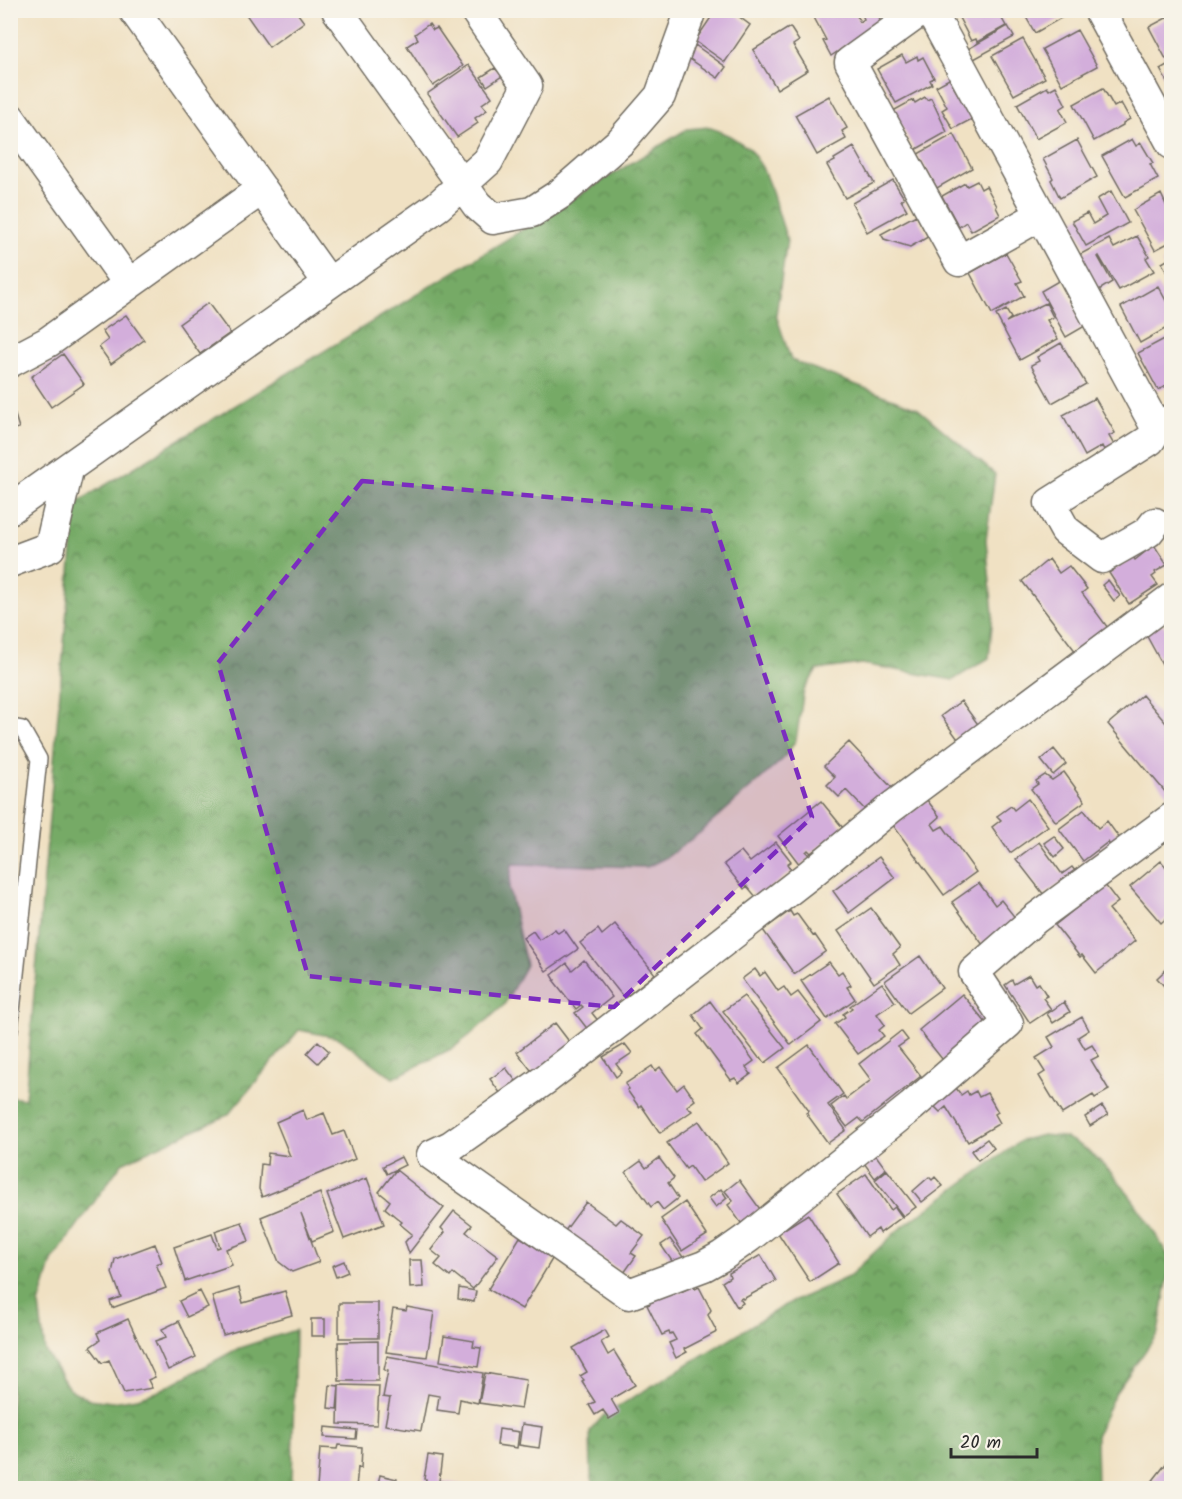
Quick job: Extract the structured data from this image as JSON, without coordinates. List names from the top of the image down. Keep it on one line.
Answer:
{"scale_bar":"20 m"}
